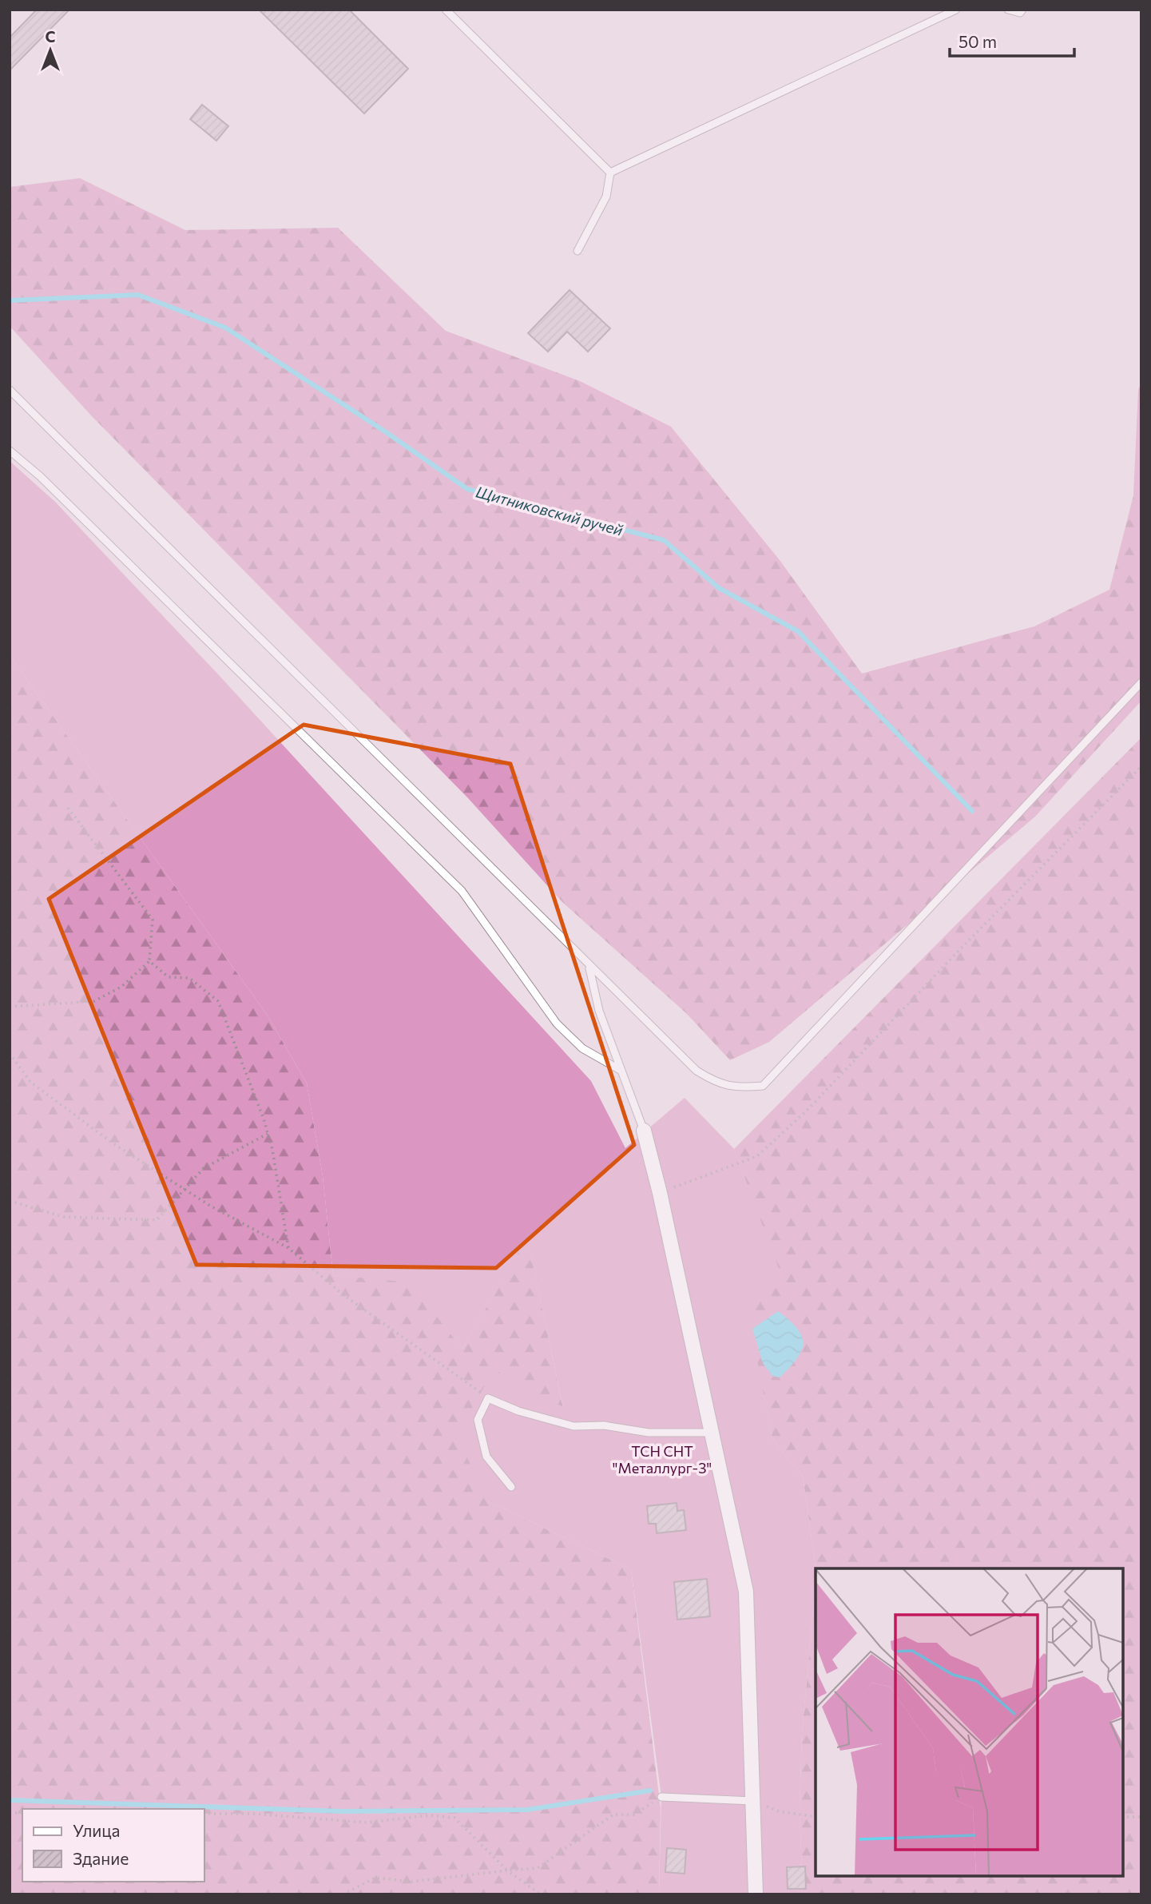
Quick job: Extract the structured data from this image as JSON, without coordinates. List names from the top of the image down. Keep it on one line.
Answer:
{"water":["Щитниковский ручей"],"parks":["ТСН СНТ \"Металлург-3\""],"legend":["Улица","Здание"],"scale_bar":"50 m","north":"top"}
